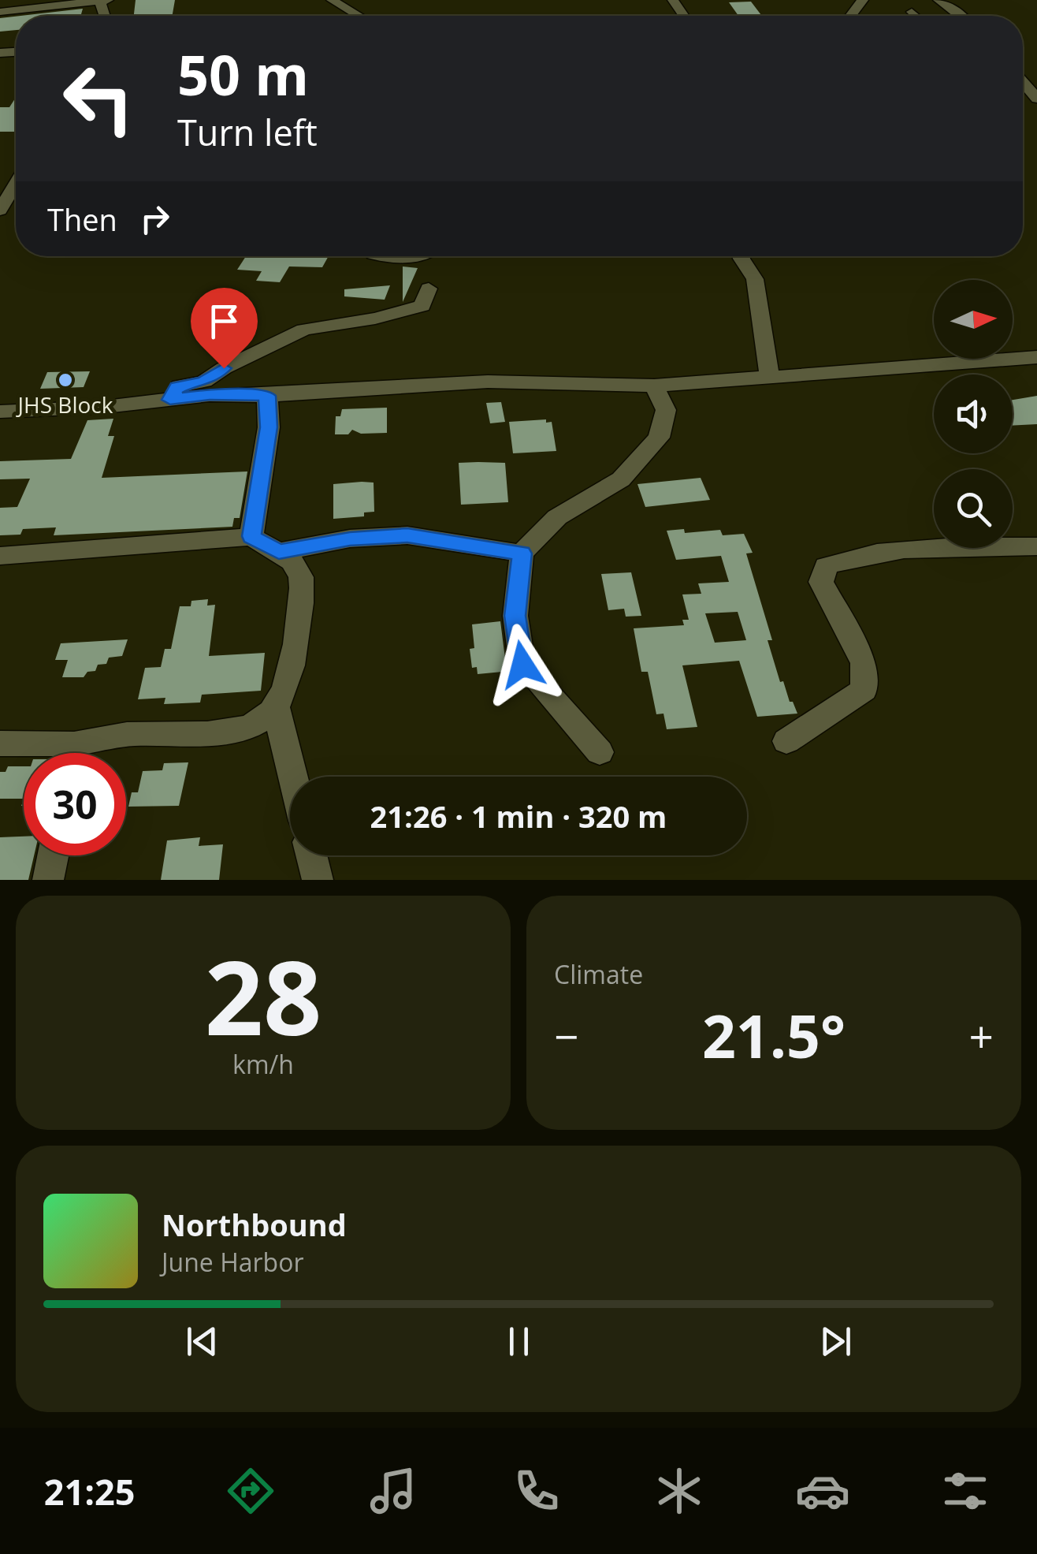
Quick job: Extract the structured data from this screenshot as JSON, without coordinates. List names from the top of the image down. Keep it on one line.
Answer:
{"places":["JHS Block"],"north":"right","page":{"turn":["50 m","Turn left"],"then":"Then","limit":"30","trip":"21:26 · 1 min · 320 m","tile":[["28","km/h"],"Climate"],"heat":["−","21.5°","+"],"song":["Northbound","June Harbor"],"tabs":"21:25"}}
